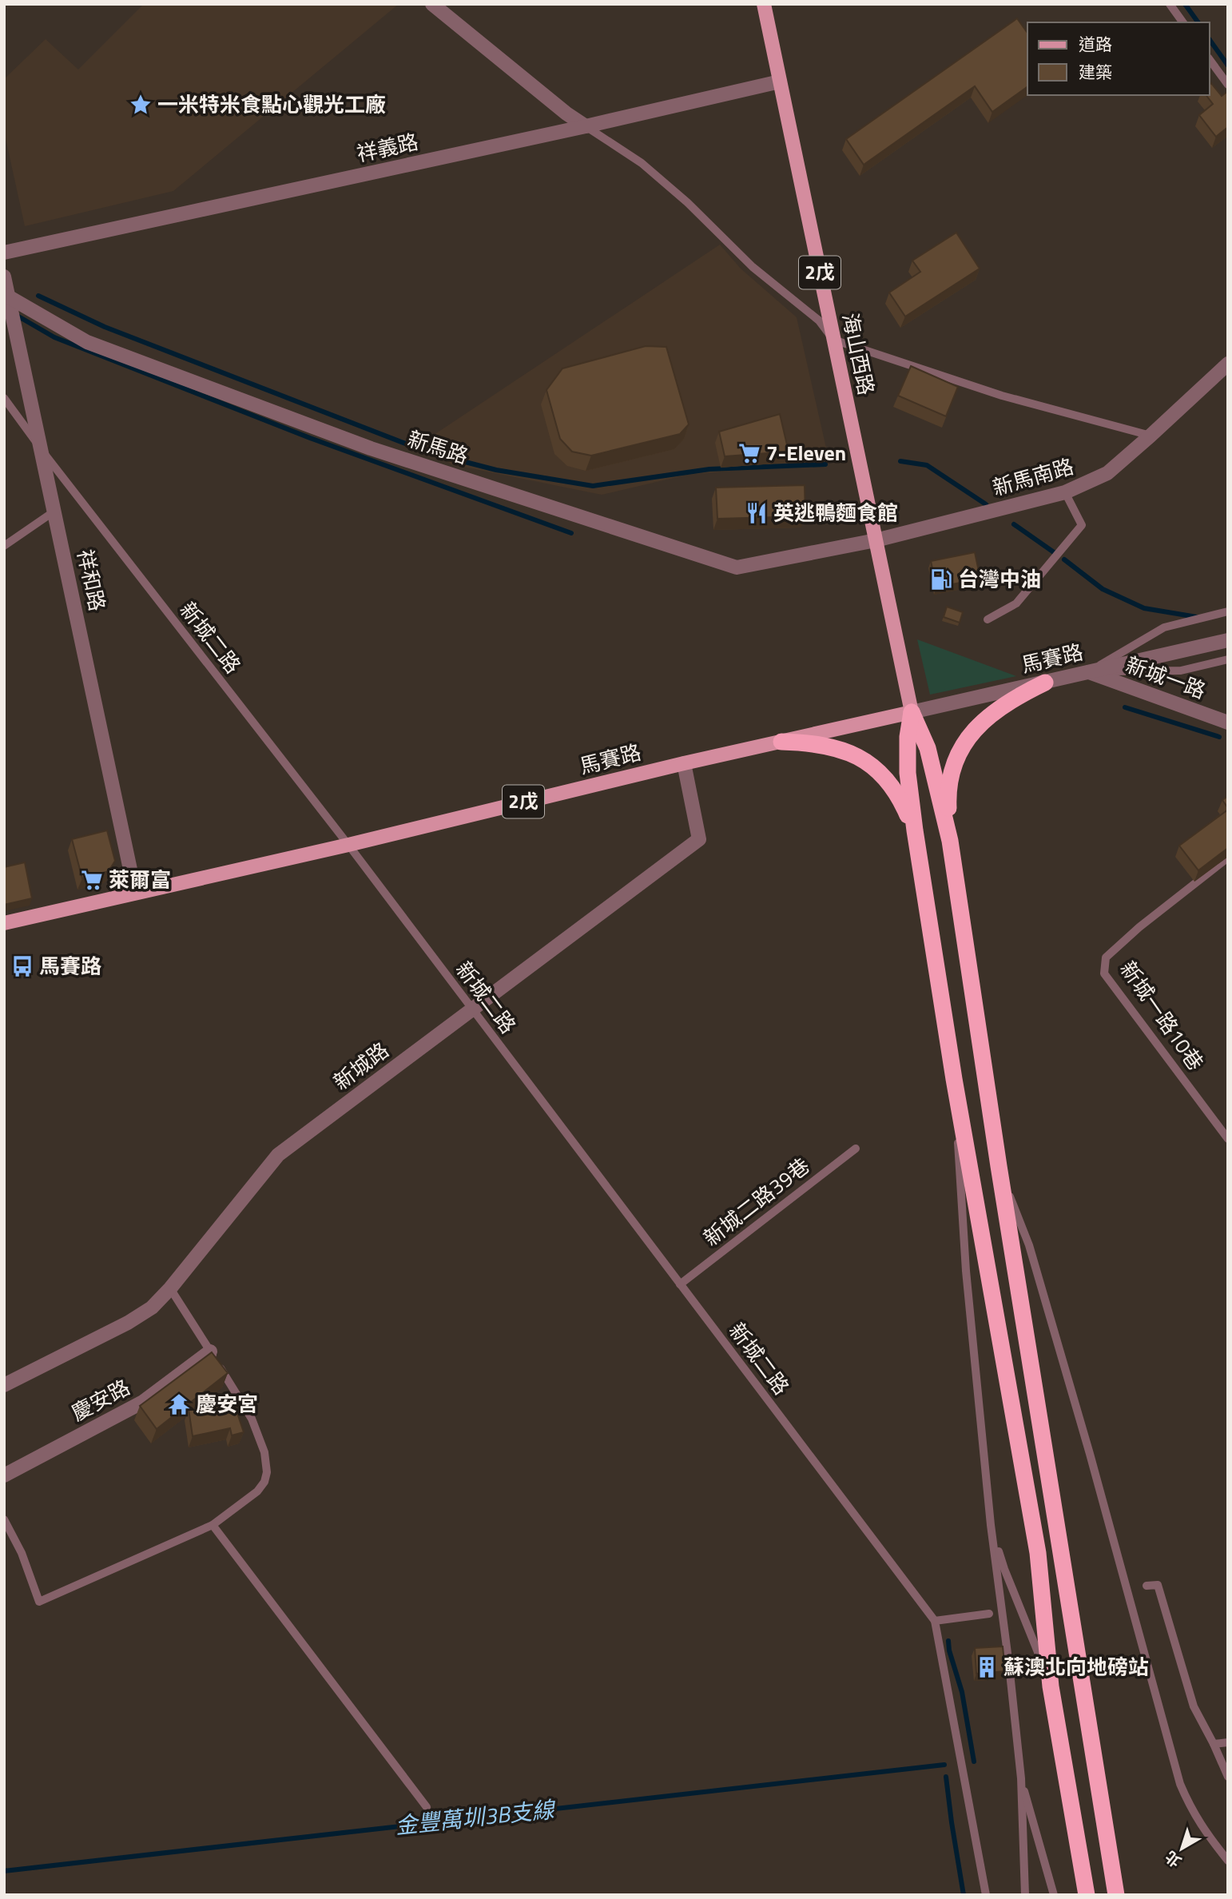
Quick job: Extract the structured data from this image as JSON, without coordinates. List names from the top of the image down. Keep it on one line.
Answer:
{"streets":{"main road":["2戊","海山西路","馬賽路"],"street":["祥義路","新馬路","新馬南路","祥和路","新城一路","新城路","慶安路"],"lane":["新城二路","新城一路10巷","新城二路39巷"]},"crossings":[["祥義路","海山西路"],["海山西路","新馬路"],["海山西路","新馬南路"],["海山西路","馬賽路"],["新馬路","新馬南路"],["新馬路","祥和路"],["祥和路","新城二路"],["祥和路","馬賽路"],["新城二路","馬賽路"],["新城二路","新城路"],["新城二路","新城二路39巷"],["馬賽路","新城一路"],["馬賽路","新城路"]],"water":["金豐萬圳3B支線"],"places":{"place":["一米特米食點心觀光工廠"],"supermarket":["7-Eleven","萊爾富"],"restaurant":["英逃鴨麵食館"],"fuel station":["台灣中油"],"bus stop":["馬賽路"],"temple":["慶安宮"],"building":["蘇澳北向地磅站"]},"legend":["道路","建築"],"north":"bottom left"}
